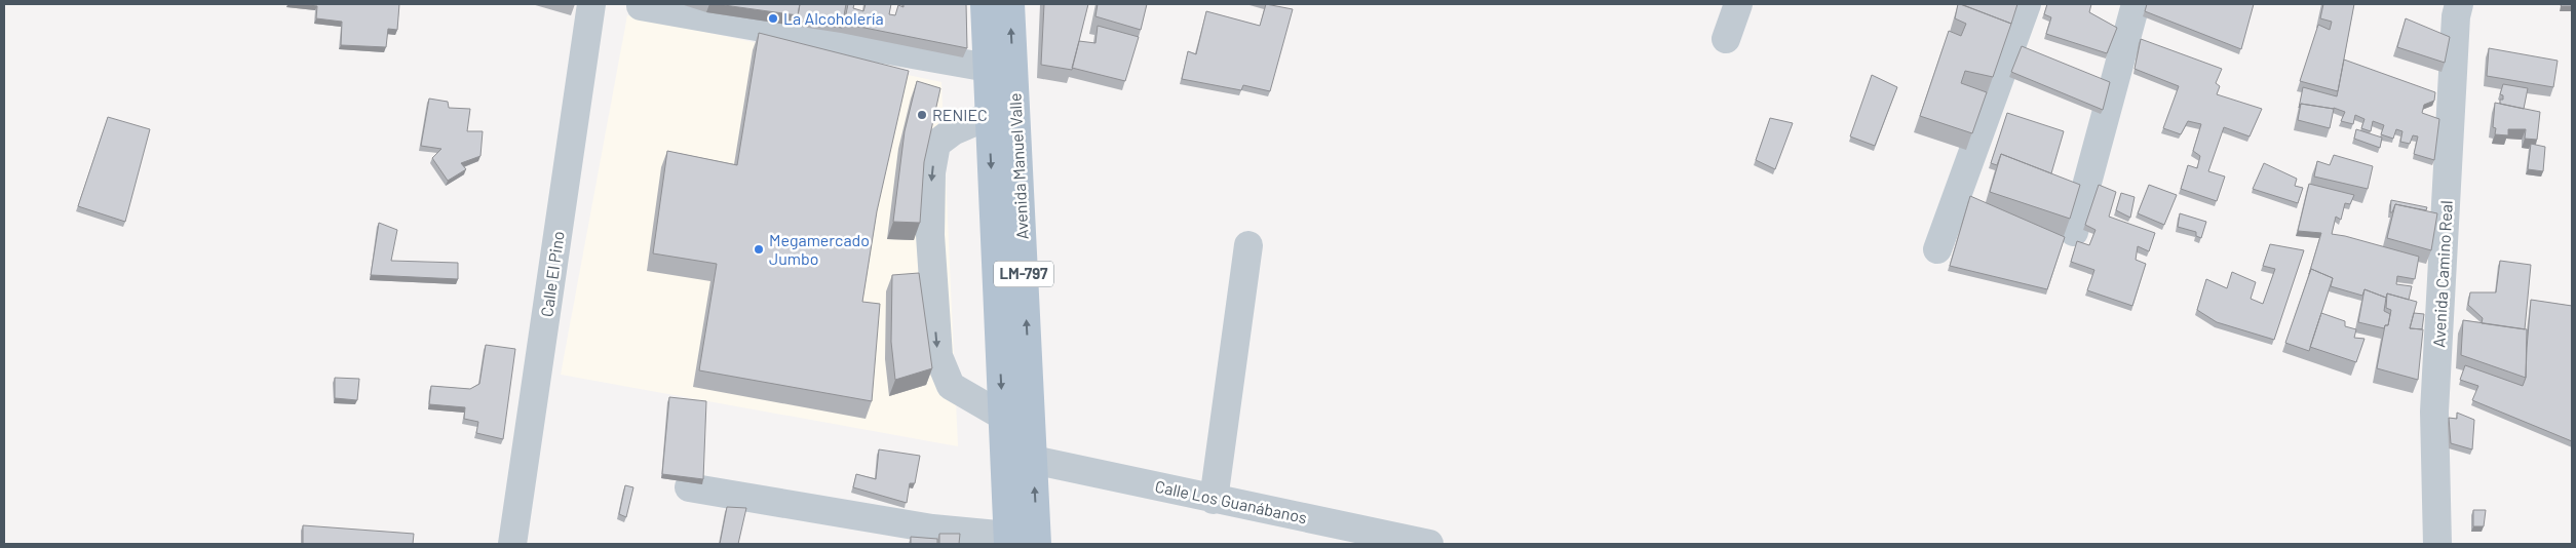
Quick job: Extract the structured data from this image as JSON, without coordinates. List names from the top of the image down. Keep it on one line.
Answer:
{"streets":{"main road":["Avenida Manuel Valle","LM-797"],"street":["Calle El Pino","Avenida Camino Real","Calle Los Guanábanos"]},"crossings":[["Avenida Manuel Valle","Calle Los Guanábanos"]],"places":["La Alcoholería","RENIEC","Megamercado Jumbo"]}
